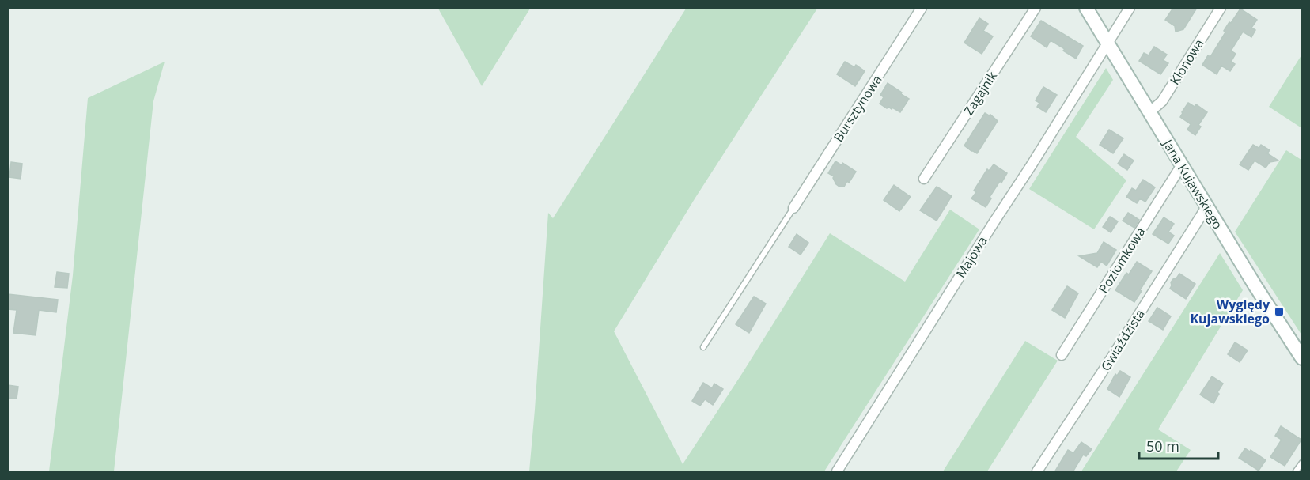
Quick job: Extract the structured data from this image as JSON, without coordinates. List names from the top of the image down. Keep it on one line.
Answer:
{"streets":{"main road":["Jana Kujawskiego"],"street":["Klonowa","Zagajnik","Bursztynowa","Majowa","Poziomkowa","Gwiaździsta"]},"crossings":[["Klonowa","Jana Kujawskiego"],["Jana Kujawskiego","Majowa"],["Jana Kujawskiego","Poziomkowa"],["Jana Kujawskiego","Gwiaździsta"]],"places":{"transit":["Wyględy Kujawskiego"]},"scale_bar":"50 m"}
